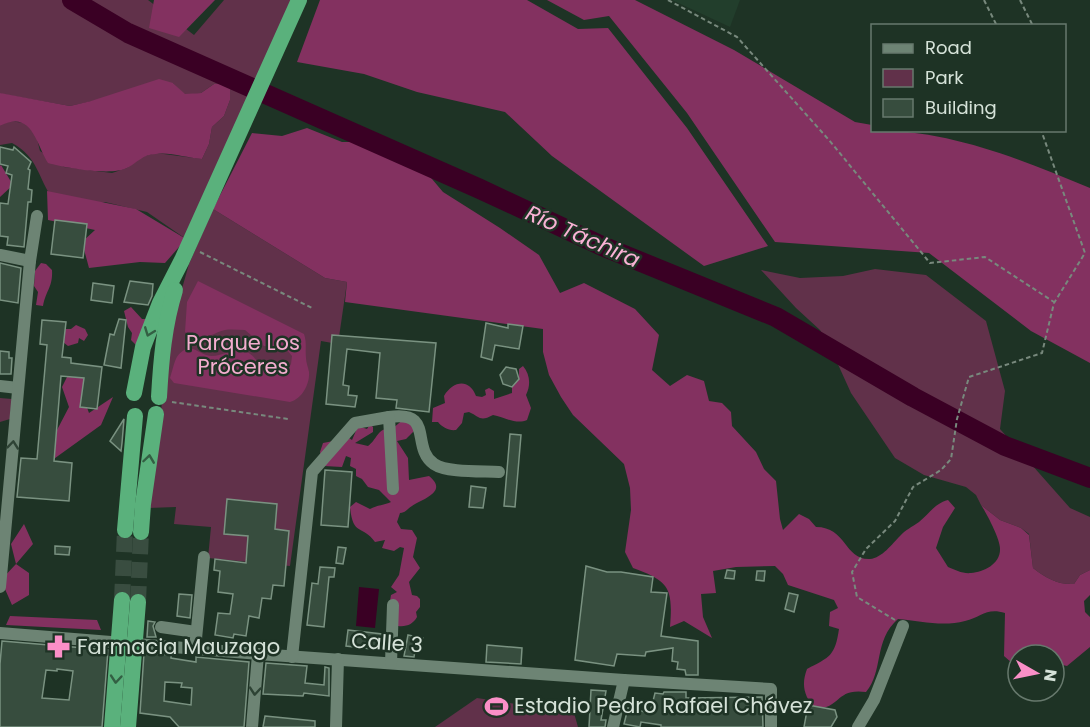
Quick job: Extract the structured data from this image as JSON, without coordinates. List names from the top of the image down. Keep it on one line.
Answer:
{"streets":{"street":["Calle 3"]},"water":["Río Táchira"],"parks":["Parque Los Próceres"],"places":{"pharmacy":["Farmacia Mauzago"],"sports":["Estadio Pedro Rafael Chávez"]},"legend":["Road","Park","Building"],"north":"right"}
